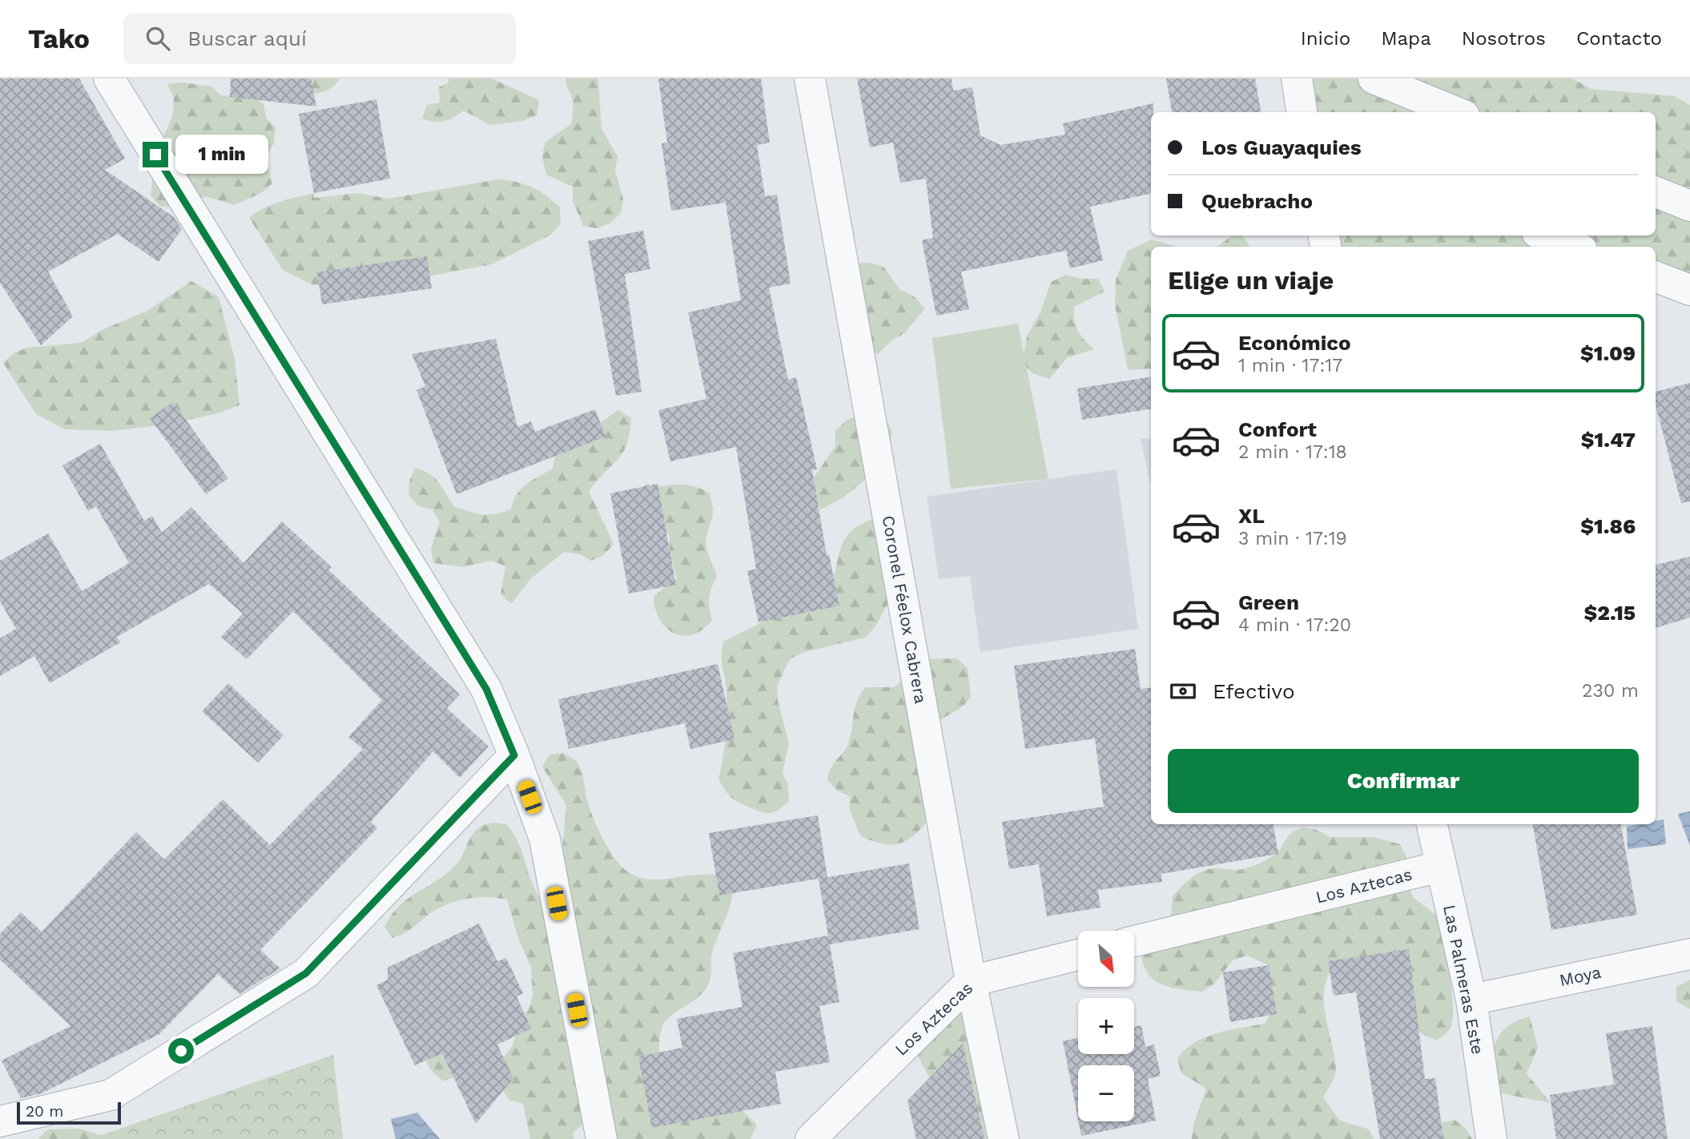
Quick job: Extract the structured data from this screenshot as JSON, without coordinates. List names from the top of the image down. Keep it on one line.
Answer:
{"streets":{"street":["Coronel Féelox Cabrera","Los Aztecas","Moya","Las Palmeras Este"]},"crossings":[["Coronel Féelox Cabrera","Los Aztecas"],["Los Aztecas","Las Palmeras Este"],["Moya","Las Palmeras Este"]],"scale_bar":"20 m","north":"bottom right","page":{"header":"Tako","search":"Buscar aquí","nav":["Inicio","Mapa","Nosotros","Contacto"],"banner":["Los Guayaquies","Quebracho"],"bubble":"1 min","heading":"Elige un viaje","list":[{"name":"Económico","note":"1 min · 17:17","value":"$1.09"},{"name":"Confort","note":"2 min · 17:18","value":"$1.47"},{"name":"XL","note":"3 min · 17:19","value":"$1.86"},{"name":"Green","note":"4 min · 17:20","value":"$2.15"}],"pay":["Efectivo","230 m"],"buttons":"Confirmar","map_buttons":["+","−"],"scale":"20 m"}}
